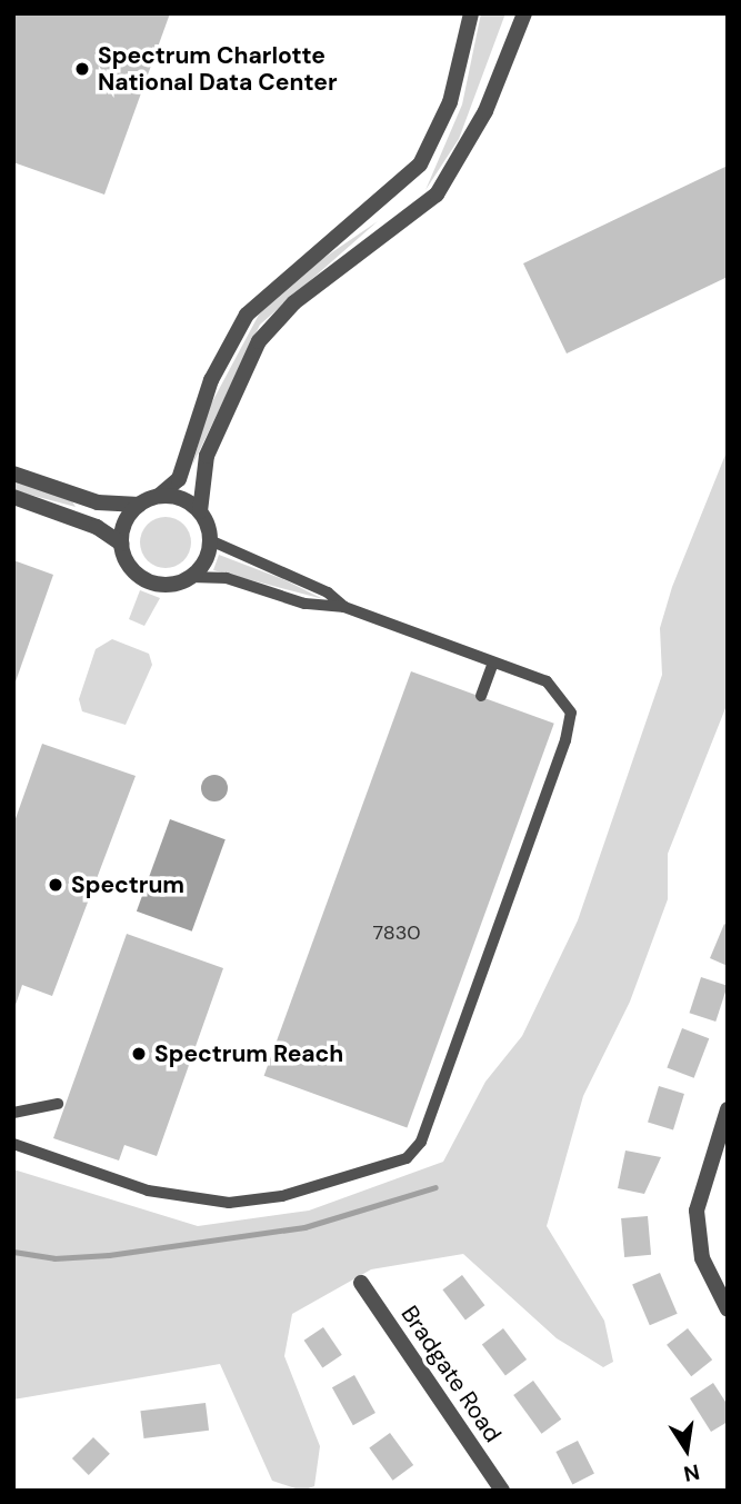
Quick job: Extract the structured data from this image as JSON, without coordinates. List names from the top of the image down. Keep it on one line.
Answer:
{"streets":{"street":["Bradgate Road"]},"places":["Spectrum Charlotte National Data Center","Spectrum","Spectrum Reach"],"house_numbers":["7830"],"north":"bottom"}
